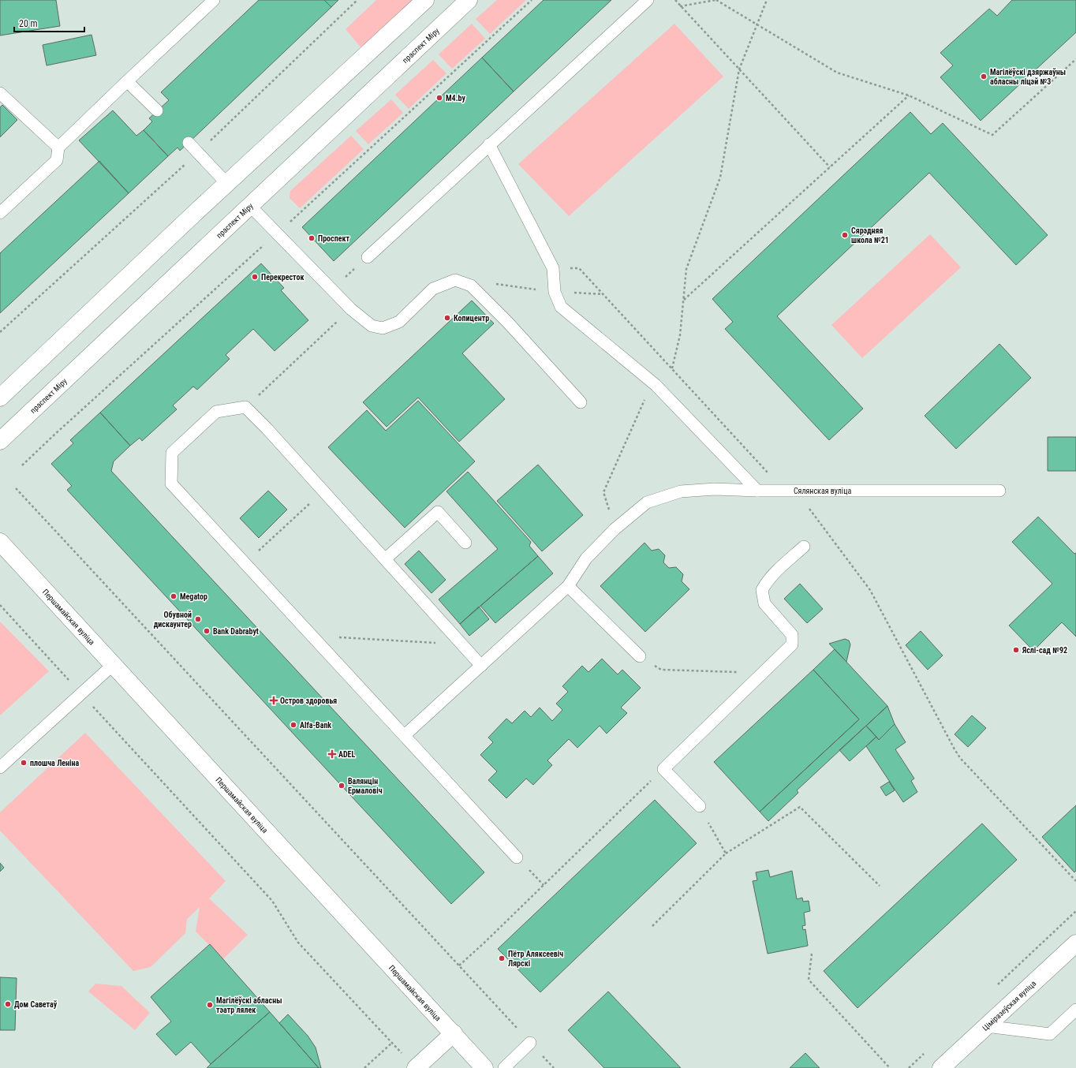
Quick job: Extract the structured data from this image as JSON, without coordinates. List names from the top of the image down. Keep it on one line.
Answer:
{"streets":{"main road":["праспект Міру","Першамайская вуліца","Ціміразеўская вуліца"],"lane":["Сялянская вуліца"]},"places":{"other":["Магілёўскі дзяржаўны абласны ліцэй №3","М4.by","Сярэдняя школа №21","Проспект","Перекресток","Копицентр","Megatop","Обувной дискаунтер","Bank Dabrabyt","Яслі-сад №92","Alfa-Bank","плошча Леніна","Валянцін Ермаловіч","Пётр Аляксеевіч Лярскі","Дом Саветаў","Магілёўскі абласны тэатр лялек"],"health":["Остров здоровья","ADEL"]},"scale_bar":"20 m"}
